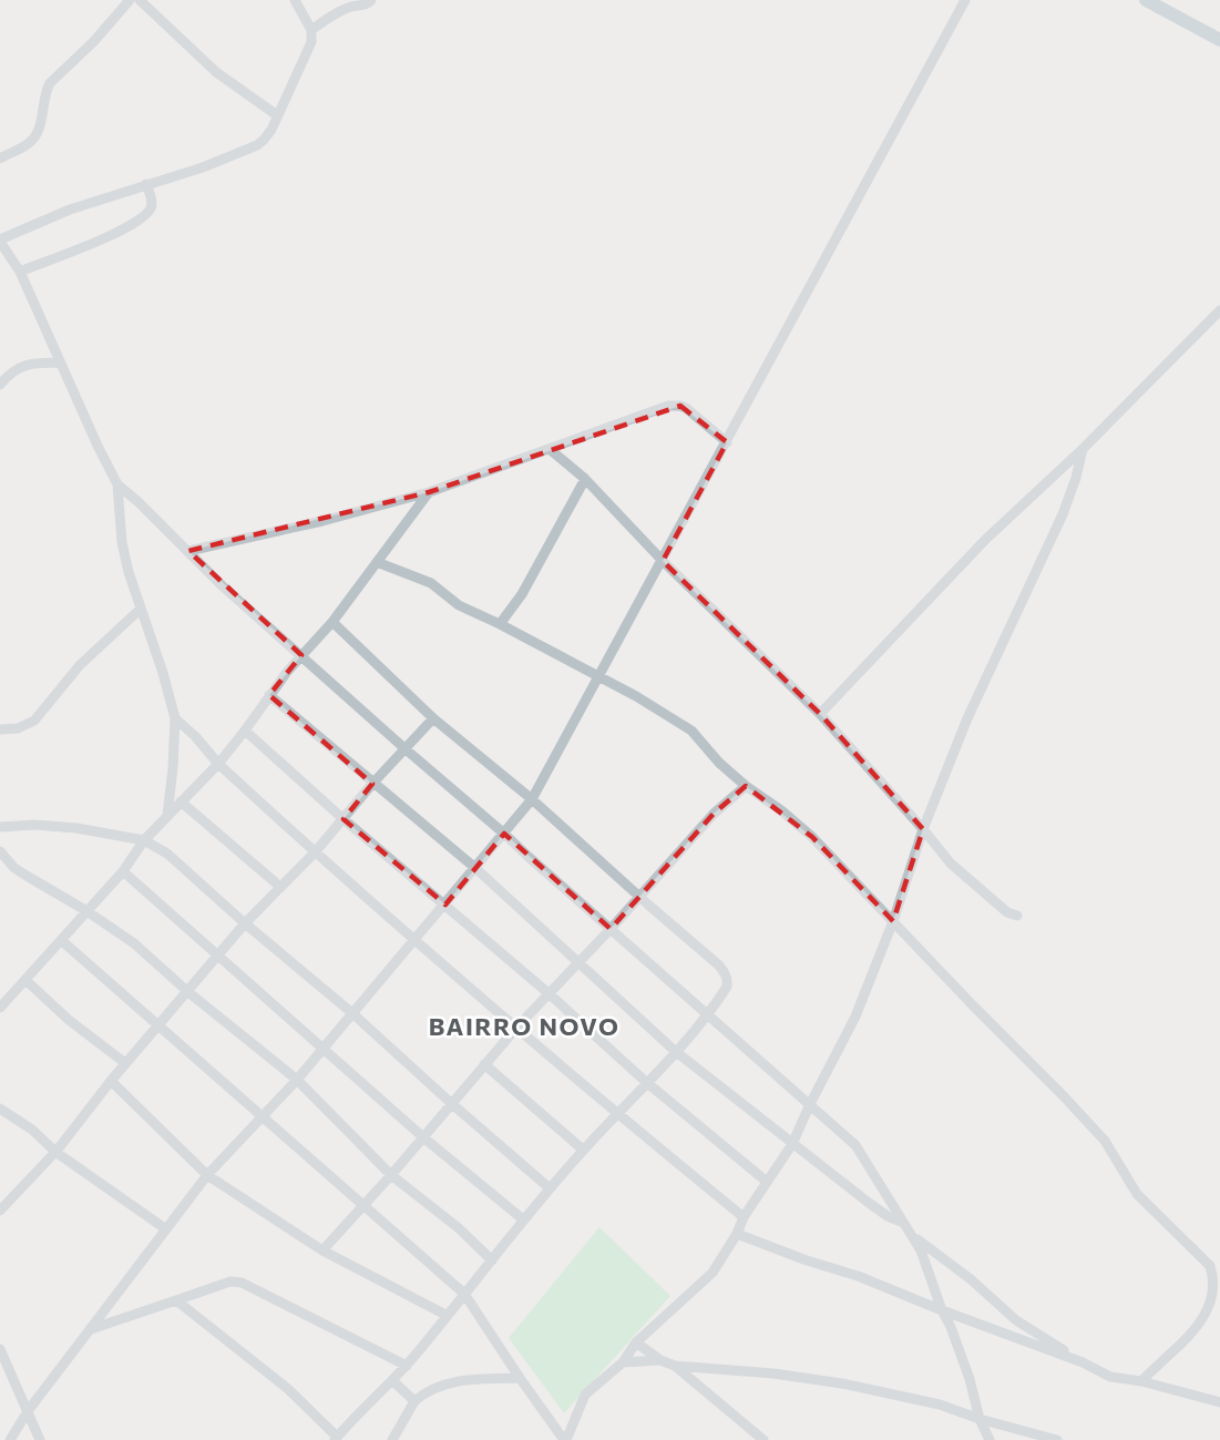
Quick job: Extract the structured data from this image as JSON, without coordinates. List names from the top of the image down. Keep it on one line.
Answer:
{"districts":["BAIRRO NOVO"]}
